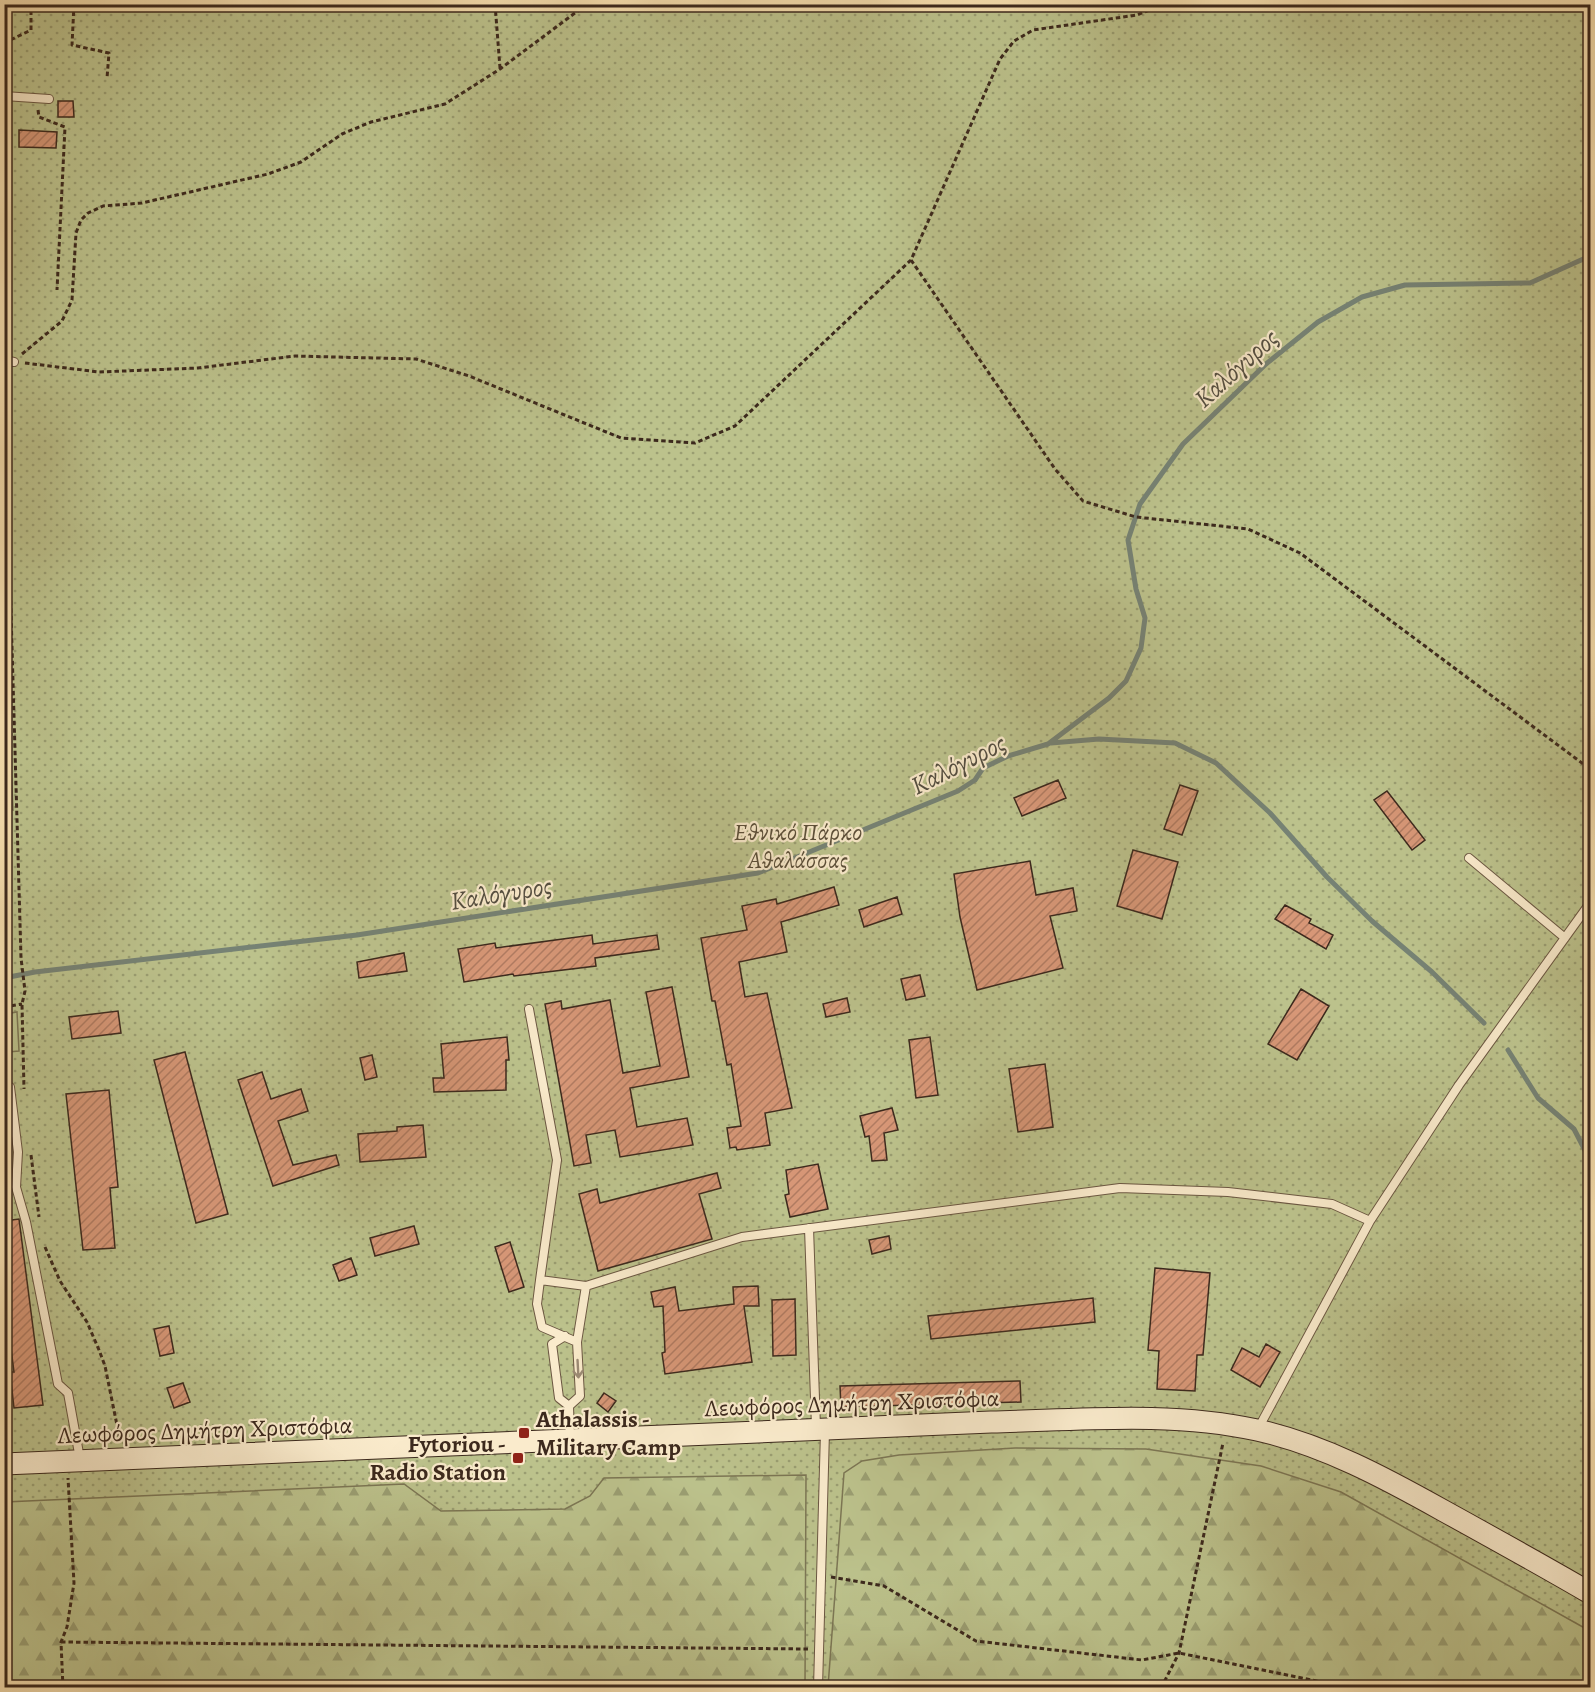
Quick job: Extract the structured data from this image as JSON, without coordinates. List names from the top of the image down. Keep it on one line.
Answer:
{"streets":{"main road":["Λεωφόρος Δημήτρη Χριστόφια"]},"water":["Καλόγυρος"],"parks":["Εθνικό Πάρκο Αθαλάσσας"],"places":{"transit":["Athalassis - Military Camp","Fytoriou - Radio Station"]}}
